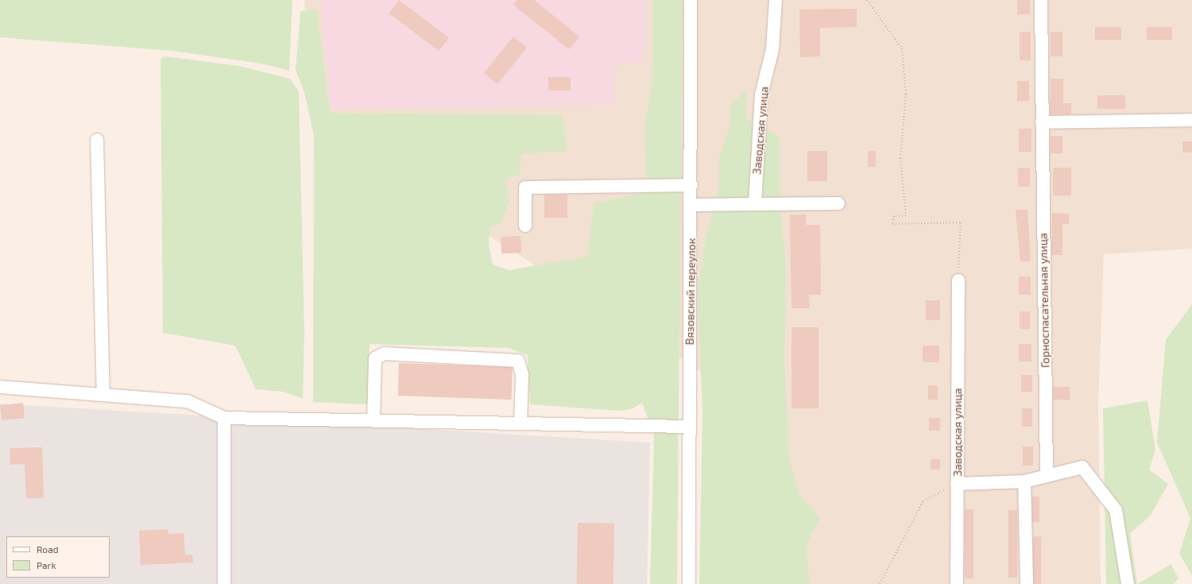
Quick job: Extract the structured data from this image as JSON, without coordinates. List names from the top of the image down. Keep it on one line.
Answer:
{"streets":{"street":["Заводская улица","Вязовский переулок","Горноспасательная улица"]},"legend":["Road","Park"]}
